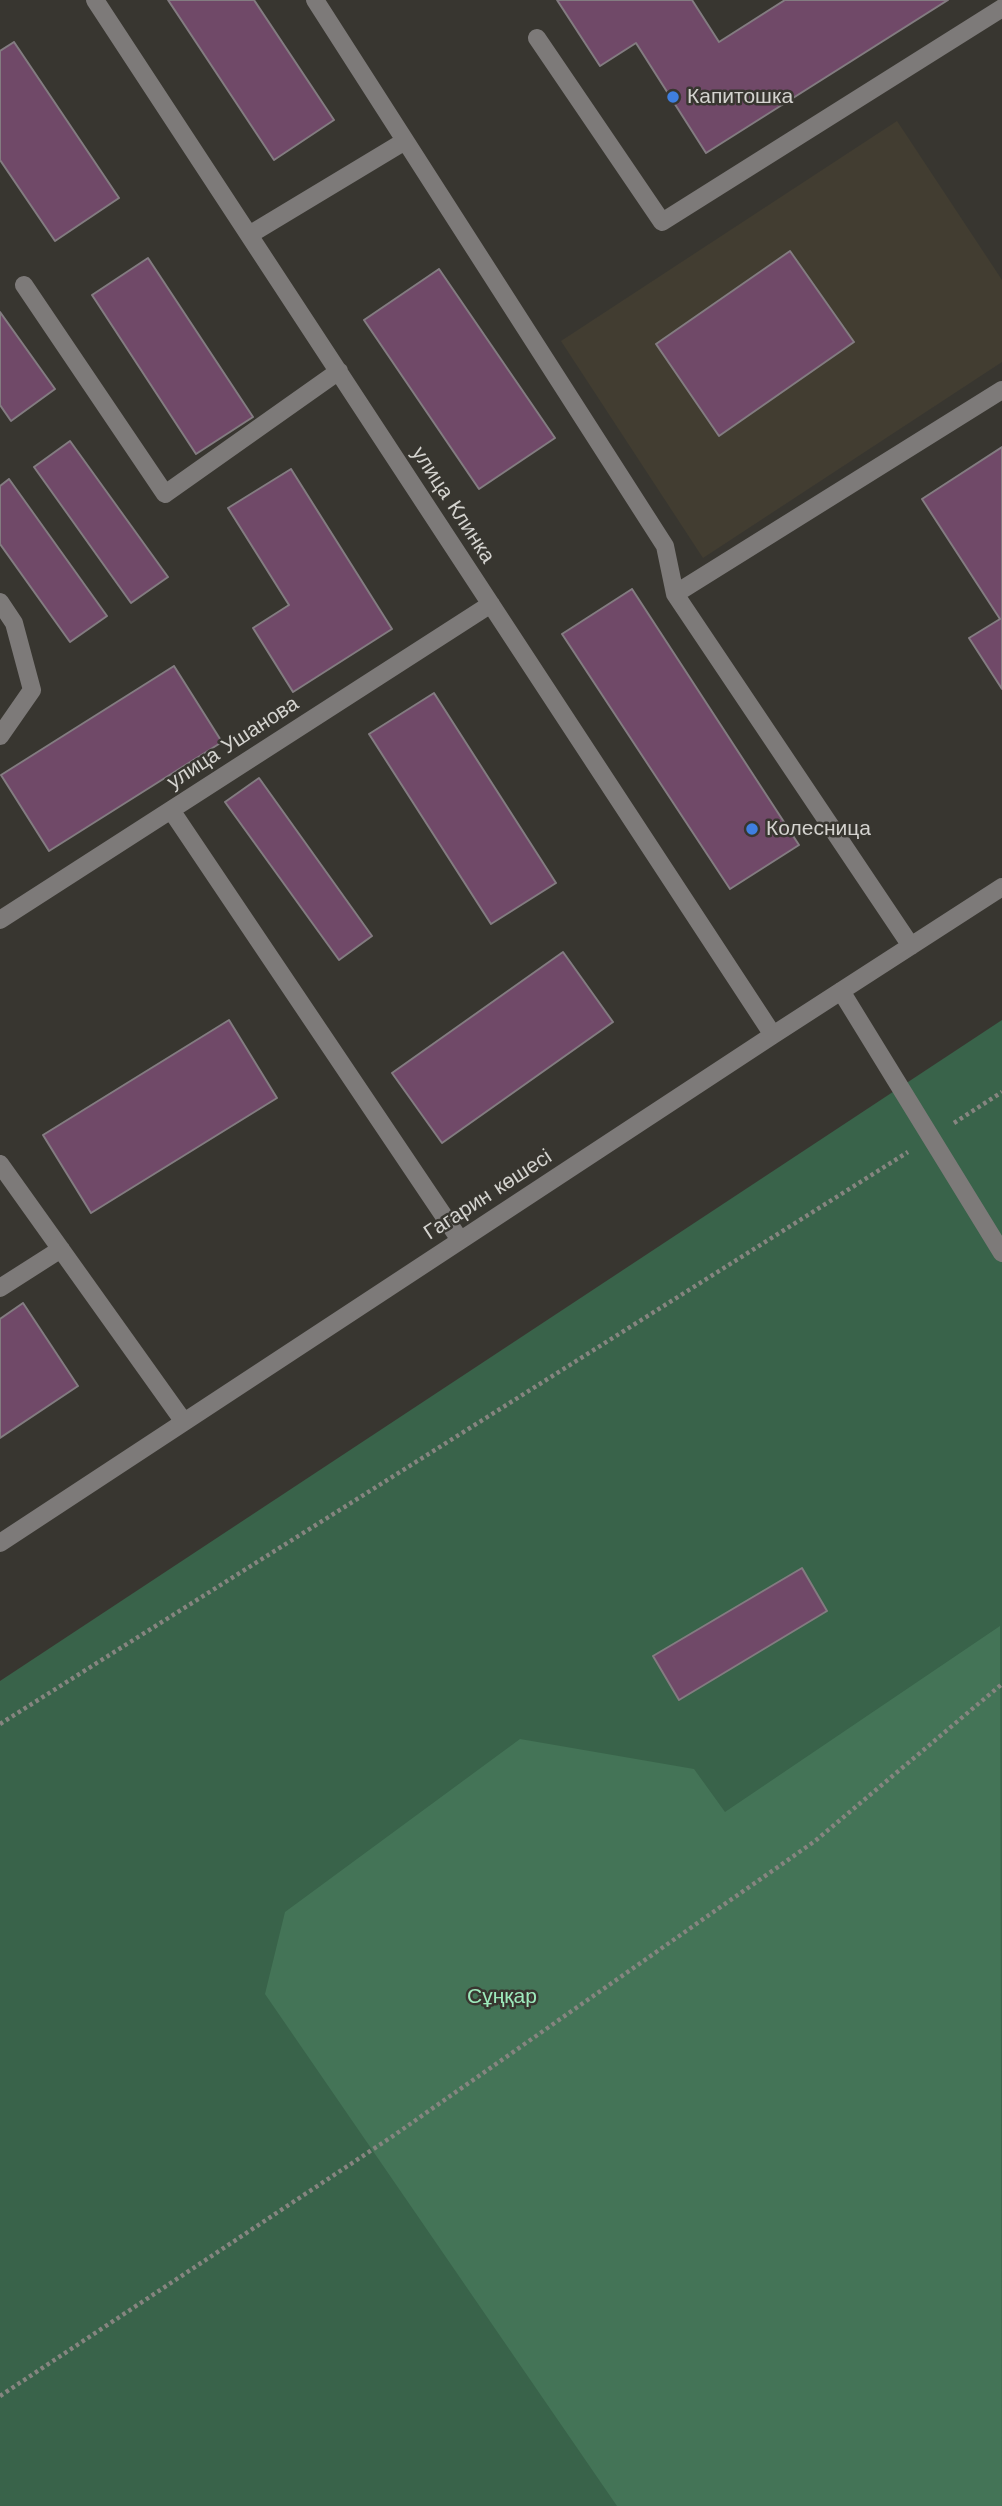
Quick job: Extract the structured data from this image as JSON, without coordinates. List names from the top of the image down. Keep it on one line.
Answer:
{"streets":{"street":["улица Клинка","улица Ушанова","Гагарин көшесі"]},"crossings":[["улица Клинка","улица Ушанова"],["улица Клинка","Гагарин көшесі"]],"parks":["Сұңқар"],"places":["Капитошка","Колесница"]}
